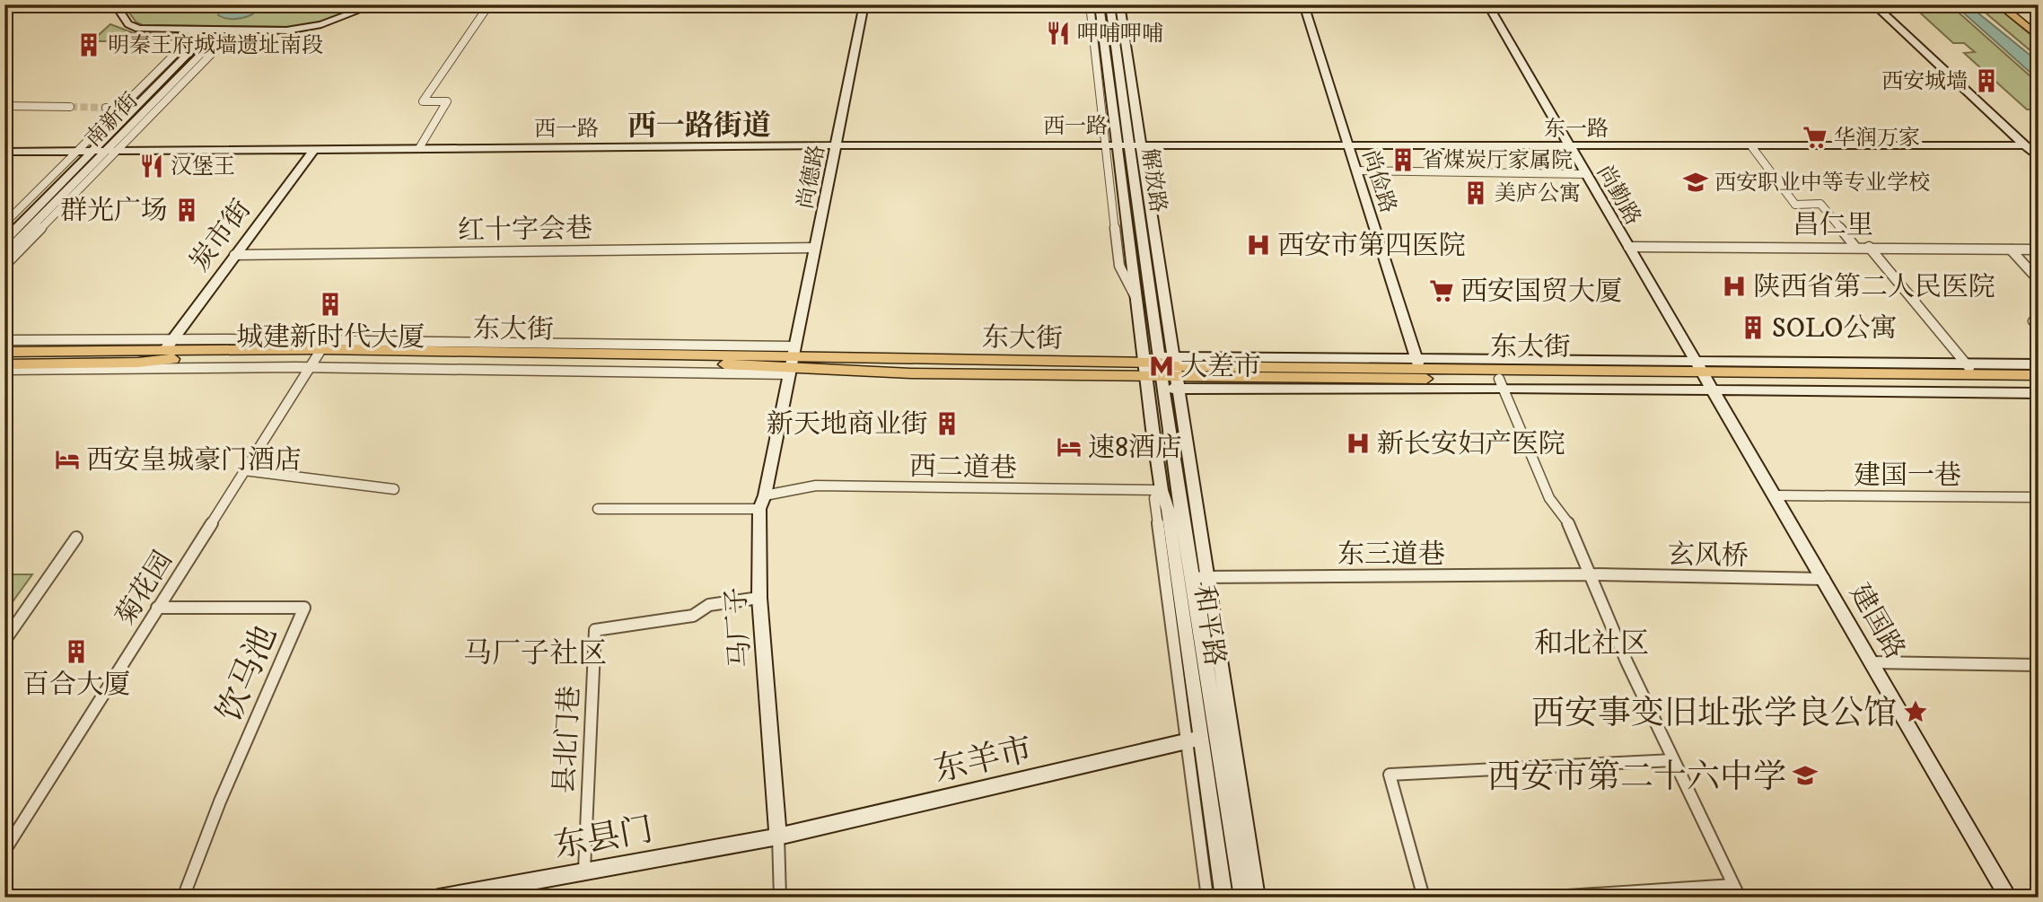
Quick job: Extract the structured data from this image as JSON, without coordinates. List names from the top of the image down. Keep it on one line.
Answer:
{"streets":{"main road":["东大街"],"street":["南新街","西一路","东一路","尚德路","解放路","尚俭路","尚勤路","昌仁里","红十字会巷","炭市街","西二道巷","建国一巷","东三道巷","玄风桥","菊花园","建国路","和平路","马厂子","饮马池","县北门巷","东羊市","东县门"]},"crossings":[["南新街","西一路"],["西一路","东一路"],["西一路","尚德路"],["西一路","解放路"],["西一路","炭市街"],["西一路","和平路"],["东一路","解放路"],["东一路","尚俭路"],["东一路","尚勤路"],["东一路","和平路"],["尚德路","红十字会巷"],["尚德路","东大街"],["尚德路","马厂子"],["解放路","东大街"],["解放路","和平路"],["尚俭路","东大街"],["尚勤路","昌仁里"],["尚勤路","东大街"],["尚勤路","建国路"],["红十字会巷","炭市街"],["炭市街","东大街"],["东大街","菊花园"],["东大街","建国路"],["东大街","和平路"],["东大街","马厂子"],["西二道巷","和平路"],["西二道巷","马厂子"],["建国一巷","建国路"],["东三道巷","玄风桥"],["东三道巷","和平路"],["玄风桥","建国路"],["菊花园","饮马池"],["和平路","东羊市"],["马厂子","县北门巷"],["马厂子","东羊市"],["马厂子","东县门"],["县北门巷","东县门"],["东羊市","东县门"]],"districts":["西一路街道","和北社区","马厂子社区"],"places":{"restaurant":["呷哺呷哺","汉堡王"],"building":["明秦王府城墙遗址南段","西安城墙","省煤炭厅家属院","美庐公寓","群光广场","城建新时代大厦","SOLO公寓","新天地商业街","百合大厦"],"supermarket":["华润万家","西安国贸大厦"],"school or university":["西安职业中等专业学校","西安市第二十六中学"],"hospital":["西安市第四医院","陕西省第二人民医院","新长安妇产医院"],"metro station":["大差市"],"hotel":["速8酒店","西安皇城豪门酒店"],"place":["西安事变旧址张学良公馆"]}}
